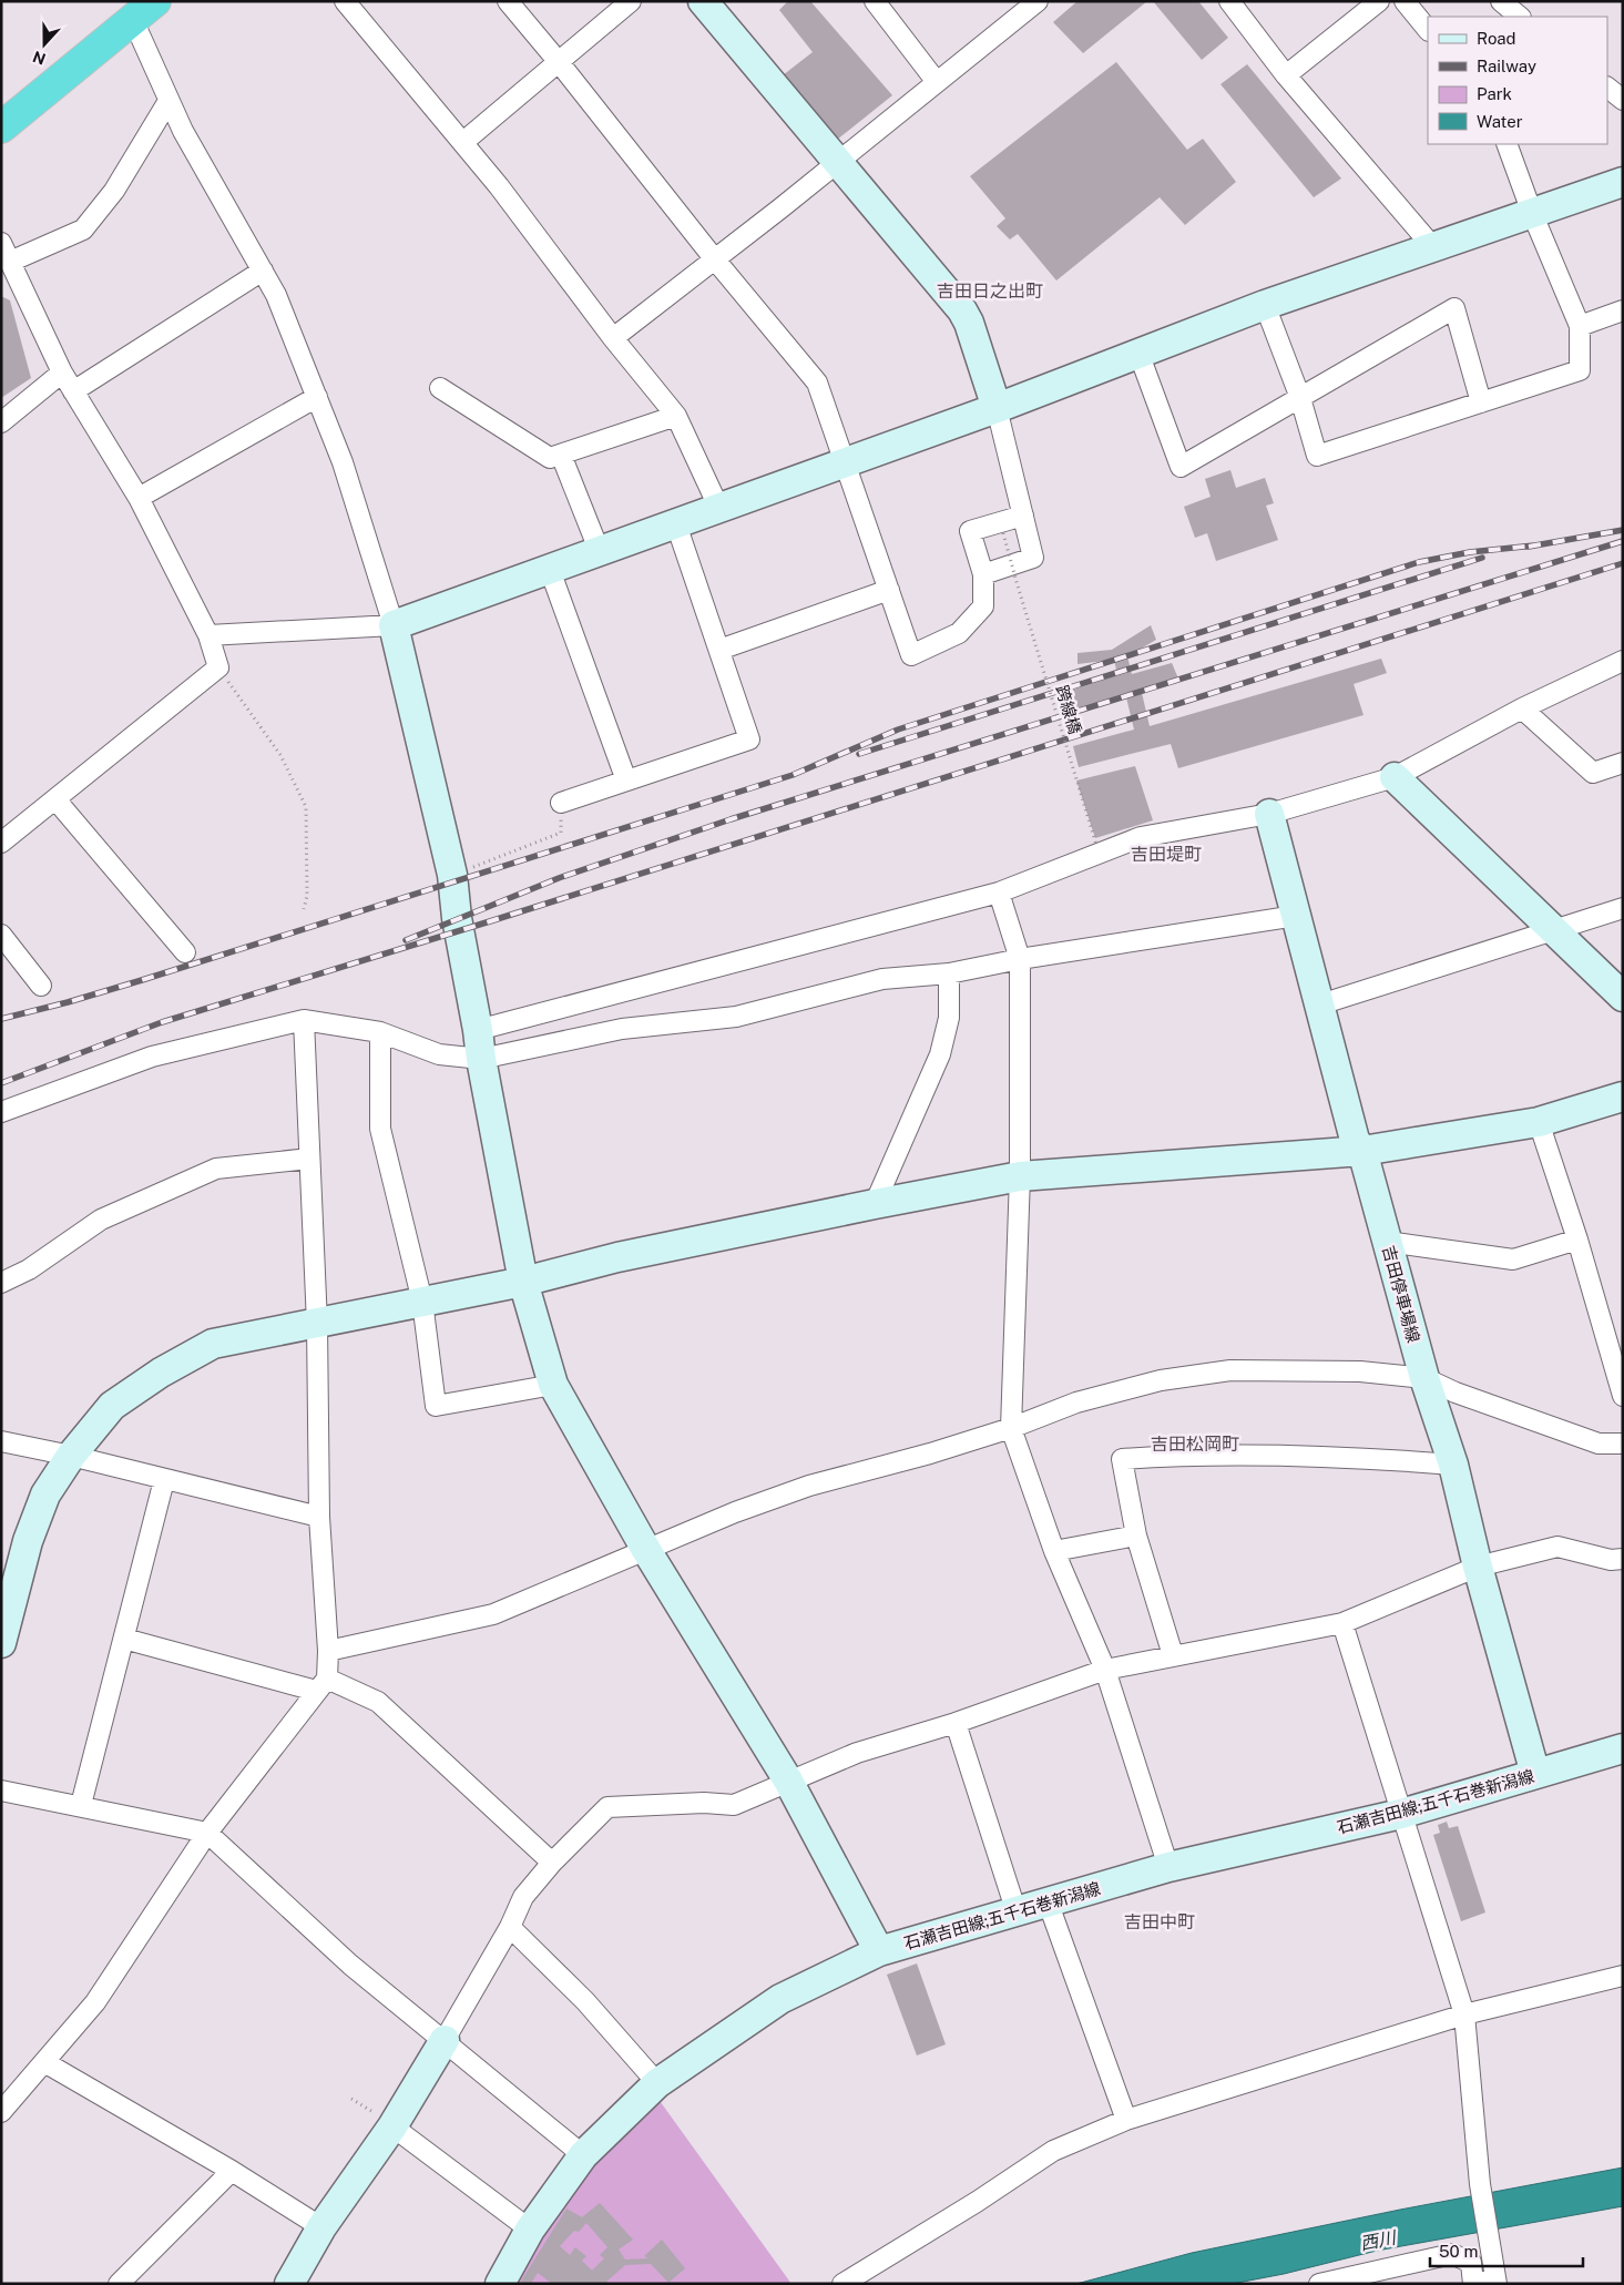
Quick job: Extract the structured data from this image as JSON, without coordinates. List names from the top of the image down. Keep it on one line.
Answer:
{"streets":{"street":["吉田停車場線","石瀬吉田線;五千石巻新潟線"],"path":["跨線橋"]},"crossings":[["吉田停車場線","石瀬吉田線;五千石巻新潟線"]],"districts":["吉田日之出町","吉田堤町","吉田松岡町","吉田中町"],"water":["西川"],"legend":["Road","Railway","Park","Water"],"scale_bar":"50 m","north":"bottom"}
